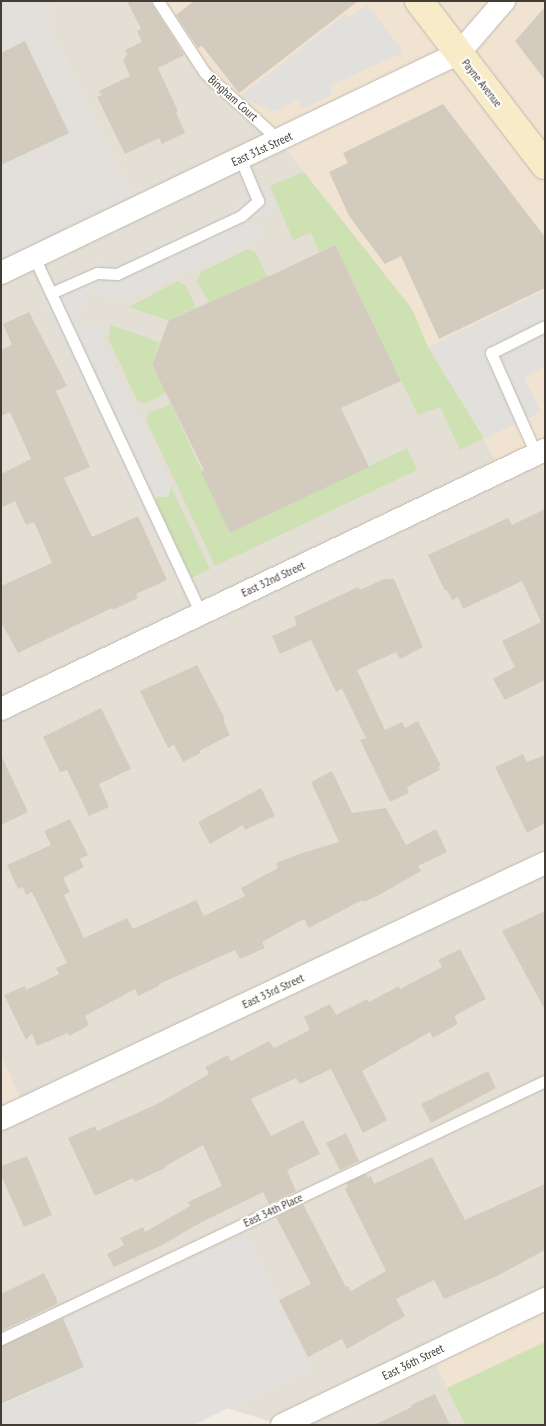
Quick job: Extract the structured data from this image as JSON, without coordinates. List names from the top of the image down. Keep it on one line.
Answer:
{"streets":{"street":["Payne Avenue","East 31st Street","East 32nd Street","East 33rd Street","East 36th Street"],"lane":["Bingham Court","East 34th Place"]},"crossings":[["Payne Avenue","East 31st Street"],["Bingham Court","East 31st Street"]]}
